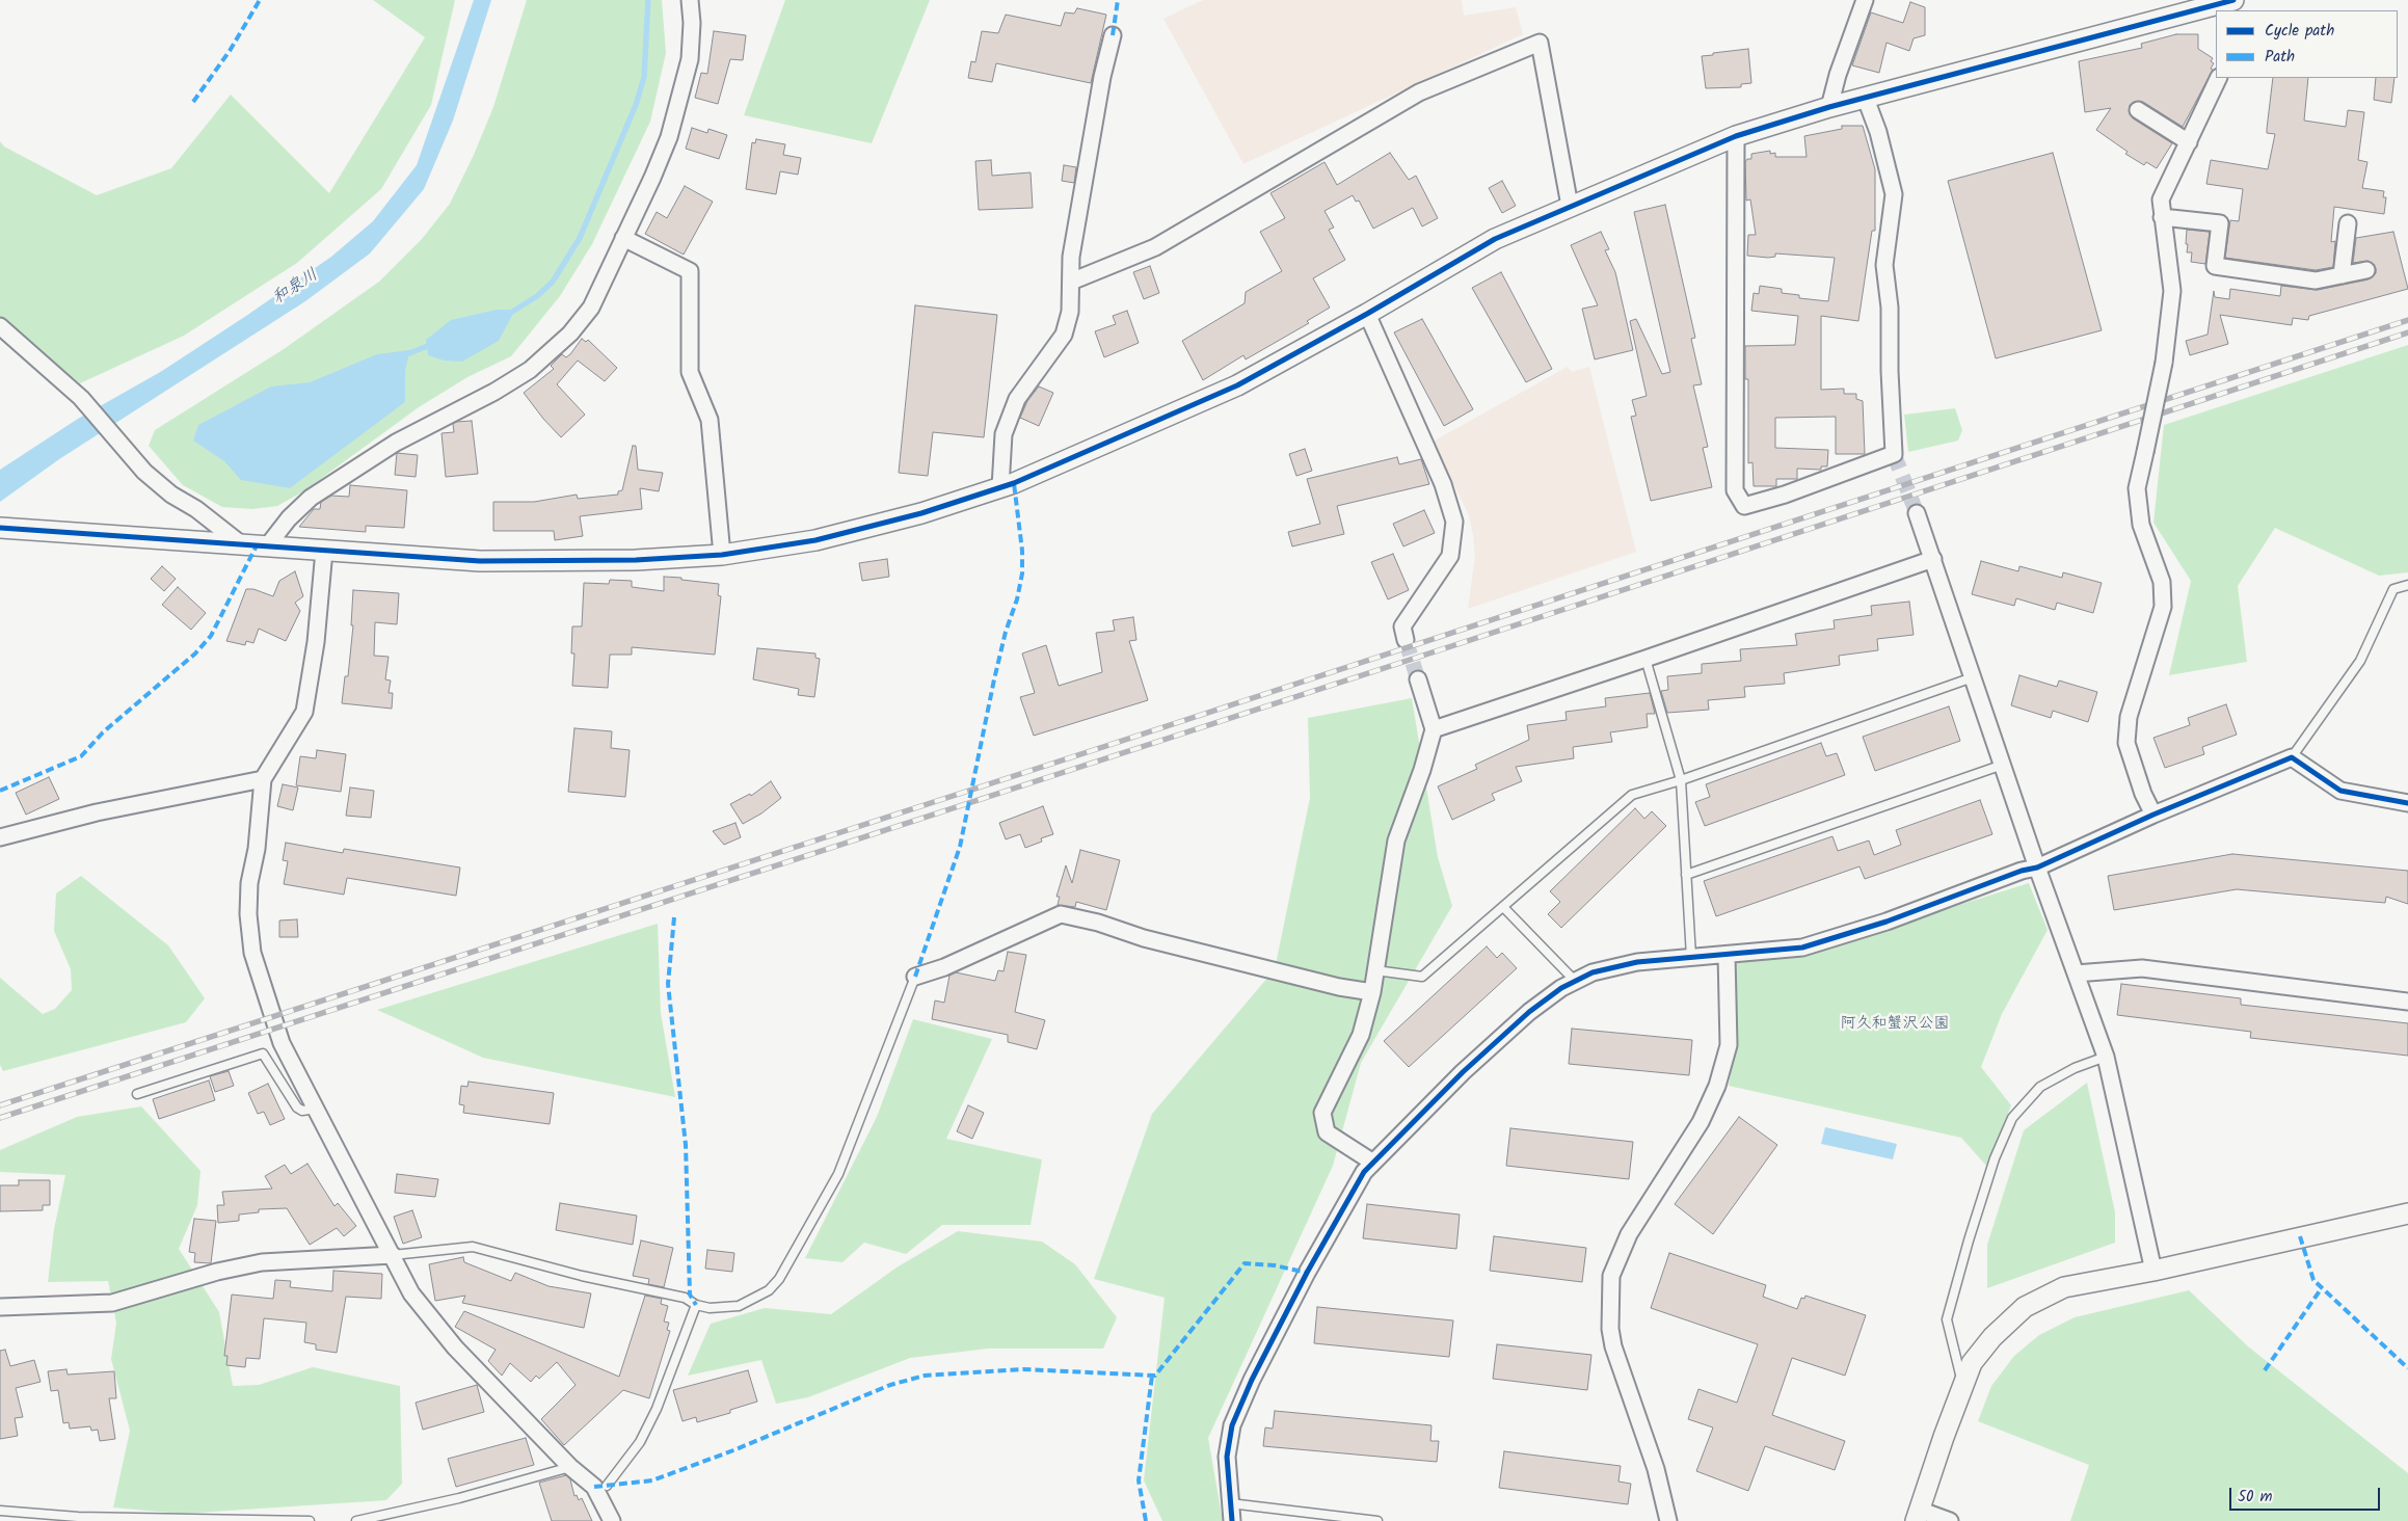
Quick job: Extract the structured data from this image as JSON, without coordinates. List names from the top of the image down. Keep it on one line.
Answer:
{"water":["和泉川"],"parks":["阿久和蟹沢公園"],"legend":["Cycle path","Path"],"scale_bar":"50 m"}
